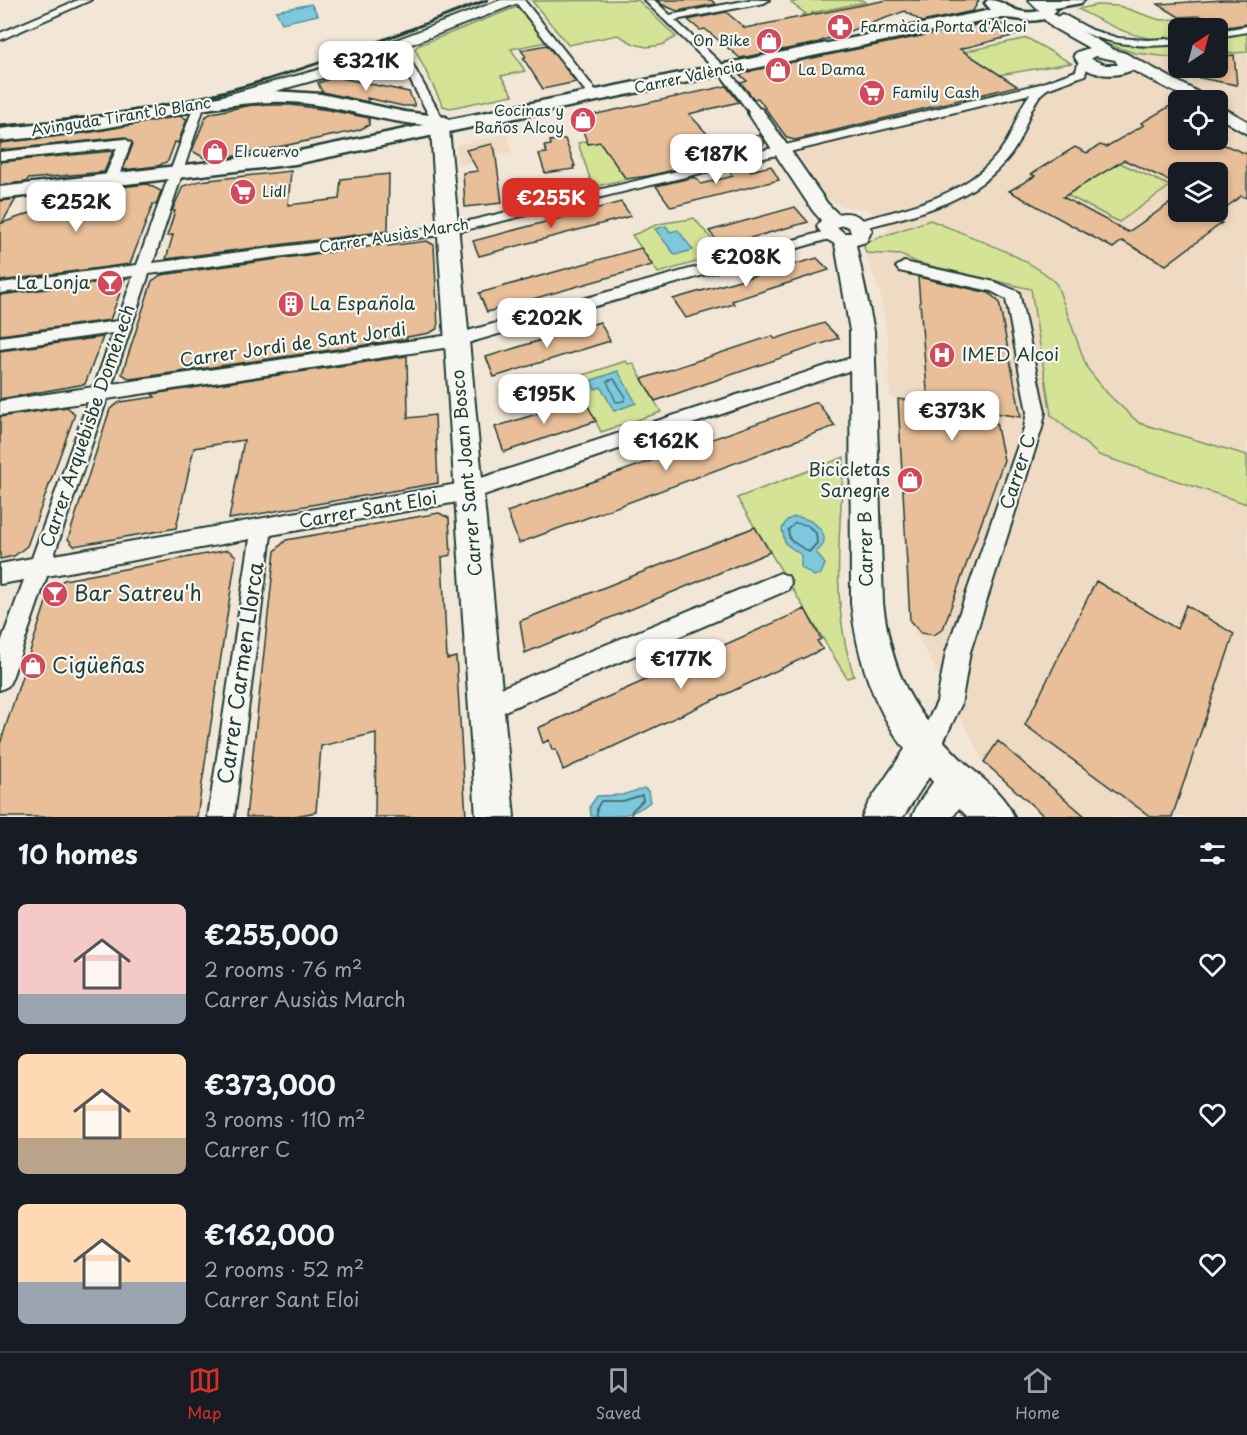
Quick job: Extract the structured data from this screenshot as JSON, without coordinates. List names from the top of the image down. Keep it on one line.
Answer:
{"streets":{"main road":["Carrer València","Avinguda Tirant lo Blanc"],"street":["Carrer Ausiàs March","Carrer Jordi de Sant Jordi","Carrer Arquebisbe Doménech","Carrer C","Carrer Sant Joan Bosco","Carrer Sant Eloi","Carrer B","Carrer Carmen Llorca"]},"crossings":[["Carrer València","Carrer Arquebisbe Doménech"],["Carrer València","Carrer Sant Joan Bosco"],["Avinguda Tirant lo Blanc","Carrer Arquebisbe Doménech"],["Carrer Ausiàs March","Carrer Arquebisbe Doménech"],["Carrer Ausiàs March","Carrer Sant Joan Bosco"],["Carrer Jordi de Sant Jordi","Carrer Arquebisbe Doménech"],["Carrer Jordi de Sant Jordi","Carrer Sant Joan Bosco"],["Carrer Jordi de Sant Jordi","Carrer B"],["Carrer Arquebisbe Doménech","Carrer Sant Eloi"],["Carrer C","Carrer B"],["Carrer Sant Joan Bosco","Carrer Sant Eloi"],["Carrer Sant Eloi","Carrer B"],["Carrer Sant Eloi","Carrer Carmen Llorca"]],"places":{"pharmacy":["Farmàcia Porta d'Alcoi"],"shop":["On Bike","La Dama","Cocinas y Baños Alcoy","El cuervo","Bicicletas Sanegre","Cigüeñas"],"supermarket":["Family Cash","Lidl"],"bar":["La Lonja","Bar Satreu'h"],"building":["La Española"],"hospital":["IMED Alcoi"]},"north":"top right","page":{"price":["€321K","€187K","€255K","€252K","€208K","€202K","€195K","€373K","€162K","€177K"],"heading":"10 homes","list":[{"name":"€255,000","note":"2 rooms · 76 m² · Carrer Ausiàs March"},{"name":"€373,000","note":"3 rooms · 110 m² · Carrer C"},{"name":"€162,000","note":"2 rooms · 52 m² · Carrer Sant Eloi"}],"tabs":["Map","Saved","Home"]}}
